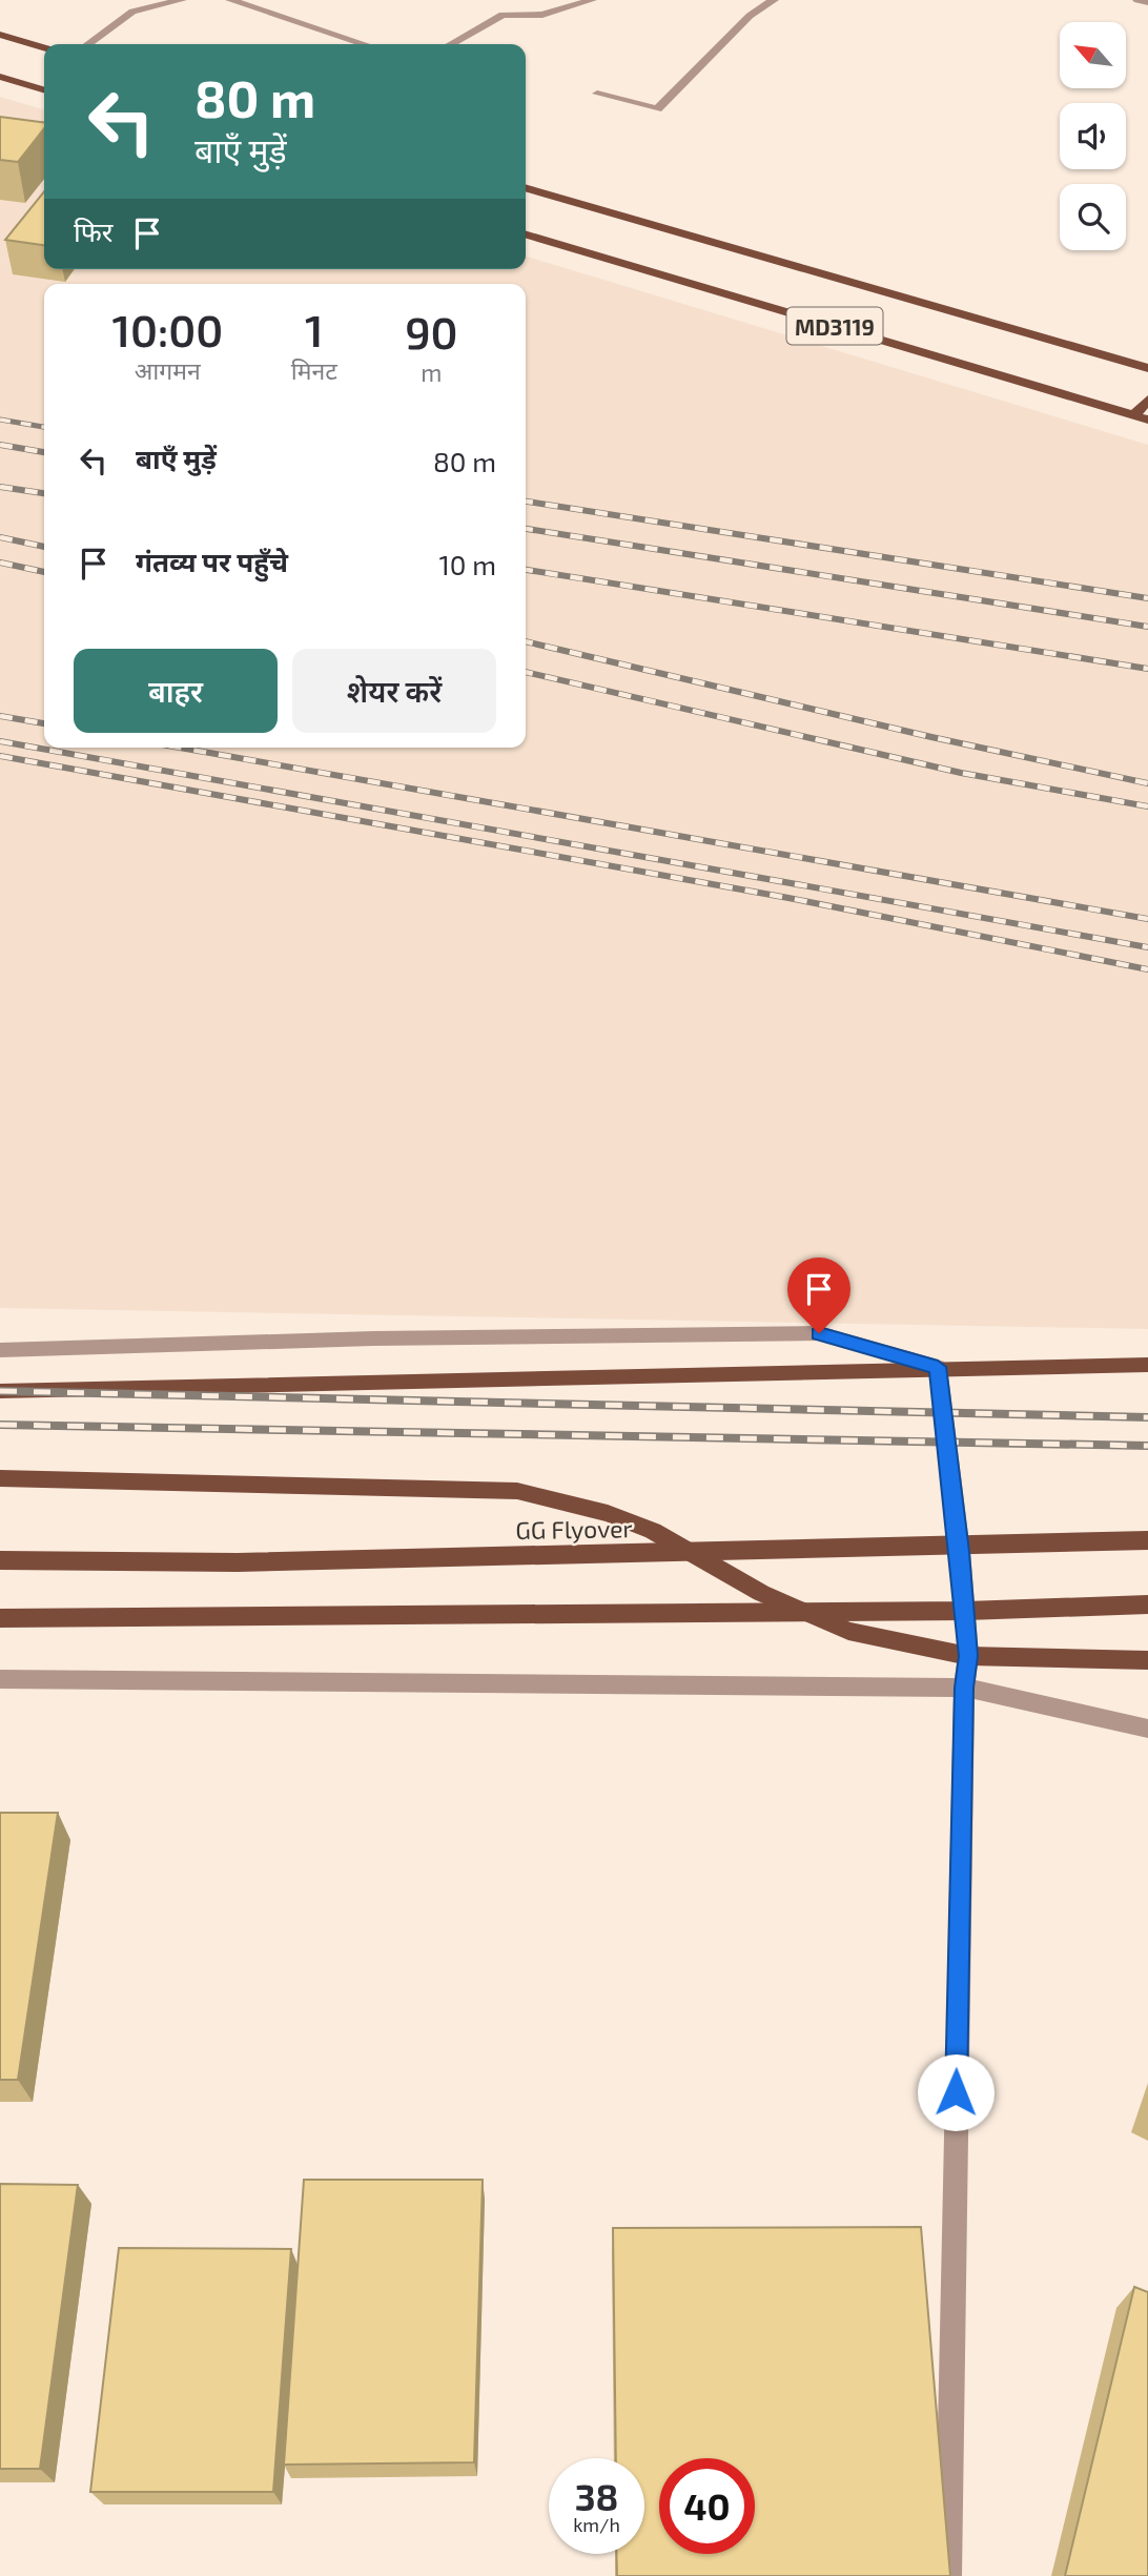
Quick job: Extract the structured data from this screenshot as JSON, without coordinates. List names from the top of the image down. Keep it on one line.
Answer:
{"streets":{"main road":["MD3119","GG Flyover"]},"north":"top left","page":{"turn":["80 m","बाएँ मुड़ें"],"then":"फिर","eta":["10:00","आगमन","1","मिनट","90","m"],"list":[{"name":"बाएँ मुड़ें","value":"80 m"},{"name":"गंतव्य पर पहुँचे","value":"10 m"}],"buttons":["बाहर","शेयर करें"],"speed":"38 km/h","limit":"40"}}
